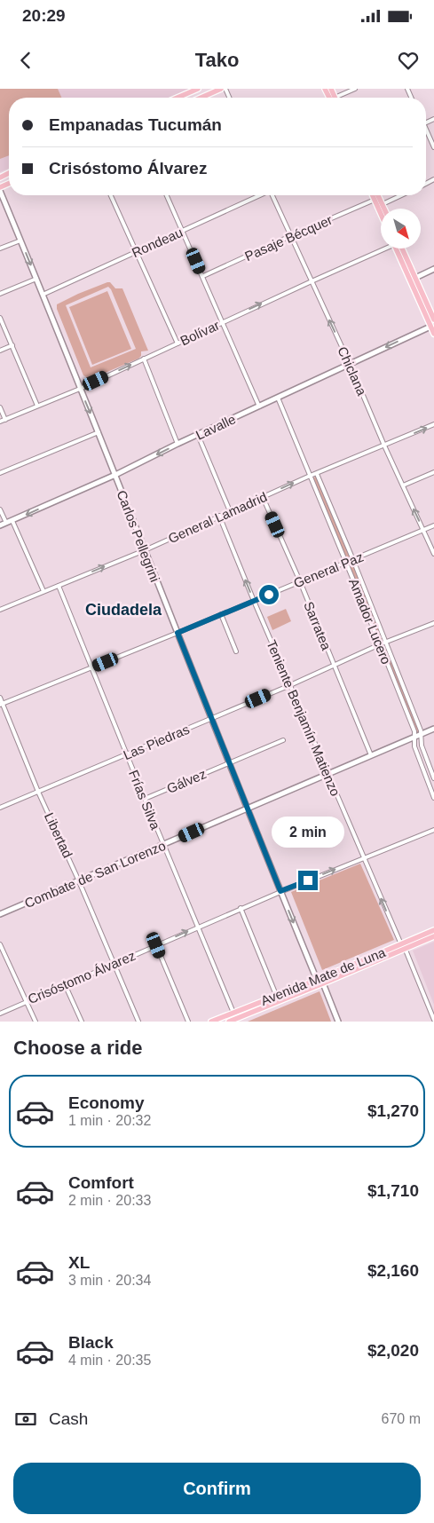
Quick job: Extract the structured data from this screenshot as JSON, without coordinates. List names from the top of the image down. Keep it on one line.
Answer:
{"streets":{"main road":["Avenida Mate de Luna"],"street":["Pasaje Bécquer","Rondeau","Bolívar","Chiclana","Lavalle","General Lamadrid","Carlos Pellegrini","General Paz","Amador Lucero","Sarratea","Teniente Benjamín Matienzo","Las Piedras","Gálvez","Frías Silva","Libertad","Combate de San Lorenzo","Crisóstomo Álvarez"]},"crossings":[["Pasaje Bécquer","Chiclana"],["Rondeau","Carlos Pellegrini"],["Bolívar","Chiclana"],["Bolívar","Carlos Pellegrini"],["Chiclana","Lavalle"],["Chiclana","General Lamadrid"],["Chiclana","General Paz"],["Lavalle","Carlos Pellegrini"],["Lavalle","Amador Lucero"],["General Lamadrid","Carlos Pellegrini"],["General Lamadrid","Amador Lucero"],["General Lamadrid","Sarratea"],["General Lamadrid","Teniente Benjamín Matienzo"],["General Lamadrid","Frías Silva"],["Carlos Pellegrini","General Paz"],["Carlos Pellegrini","Las Piedras"],["Carlos Pellegrini","Gálvez"],["Carlos Pellegrini","Combate de San Lorenzo"],["Carlos Pellegrini","Avenida Mate de Luna"],["Carlos Pellegrini","Crisóstomo Álvarez"],["General Paz","Amador Lucero"],["General Paz","Sarratea"],["General Paz","Teniente Benjamín Matienzo"],["General Paz","Frías Silva"],["General Paz","Libertad"],["Amador Lucero","Las Piedras"],["Amador Lucero","Combate de San Lorenzo"],["Sarratea","Las Piedras"],["Sarratea","Combate de San Lorenzo"],["Teniente Benjamín Matienzo","Las Piedras"],["Teniente Benjamín Matienzo","Combate de San Lorenzo"],["Teniente Benjamín Matienzo","Avenida Mate de Luna"],["Teniente Benjamín Matienzo","Crisóstomo Álvarez"],["Las Piedras","Frías Silva"],["Las Piedras","Libertad"],["Gálvez","Frías Silva"],["Frías Silva","Combate de San Lorenzo"],["Frías Silva","Avenida Mate de Luna"],["Frías Silva","Crisóstomo Álvarez"],["Libertad","Combate de San Lorenzo"],["Libertad","Crisóstomo Álvarez"]],"one_way":["Bolívar","Chiclana","Lavalle","General Lamadrid"],"districts":["Ciudadela"],"north":"bottom right","page":{"status":"20:29","header":"Tako","banner":["Empanadas Tucumán","Crisóstomo Álvarez"],"bubble":"2 min","heading":"Choose a ride","list":[{"name":"Economy","note":"1 min · 20:32","value":"$1,270"},{"name":"Comfort","note":"2 min · 20:33","value":"$1,710"},{"name":"XL","note":"3 min · 20:34","value":"$2,160"},{"name":"Black","note":"4 min · 20:35","value":"$2,020"}],"pay":["Cash","670 m"],"buttons":"Confirm"}}
